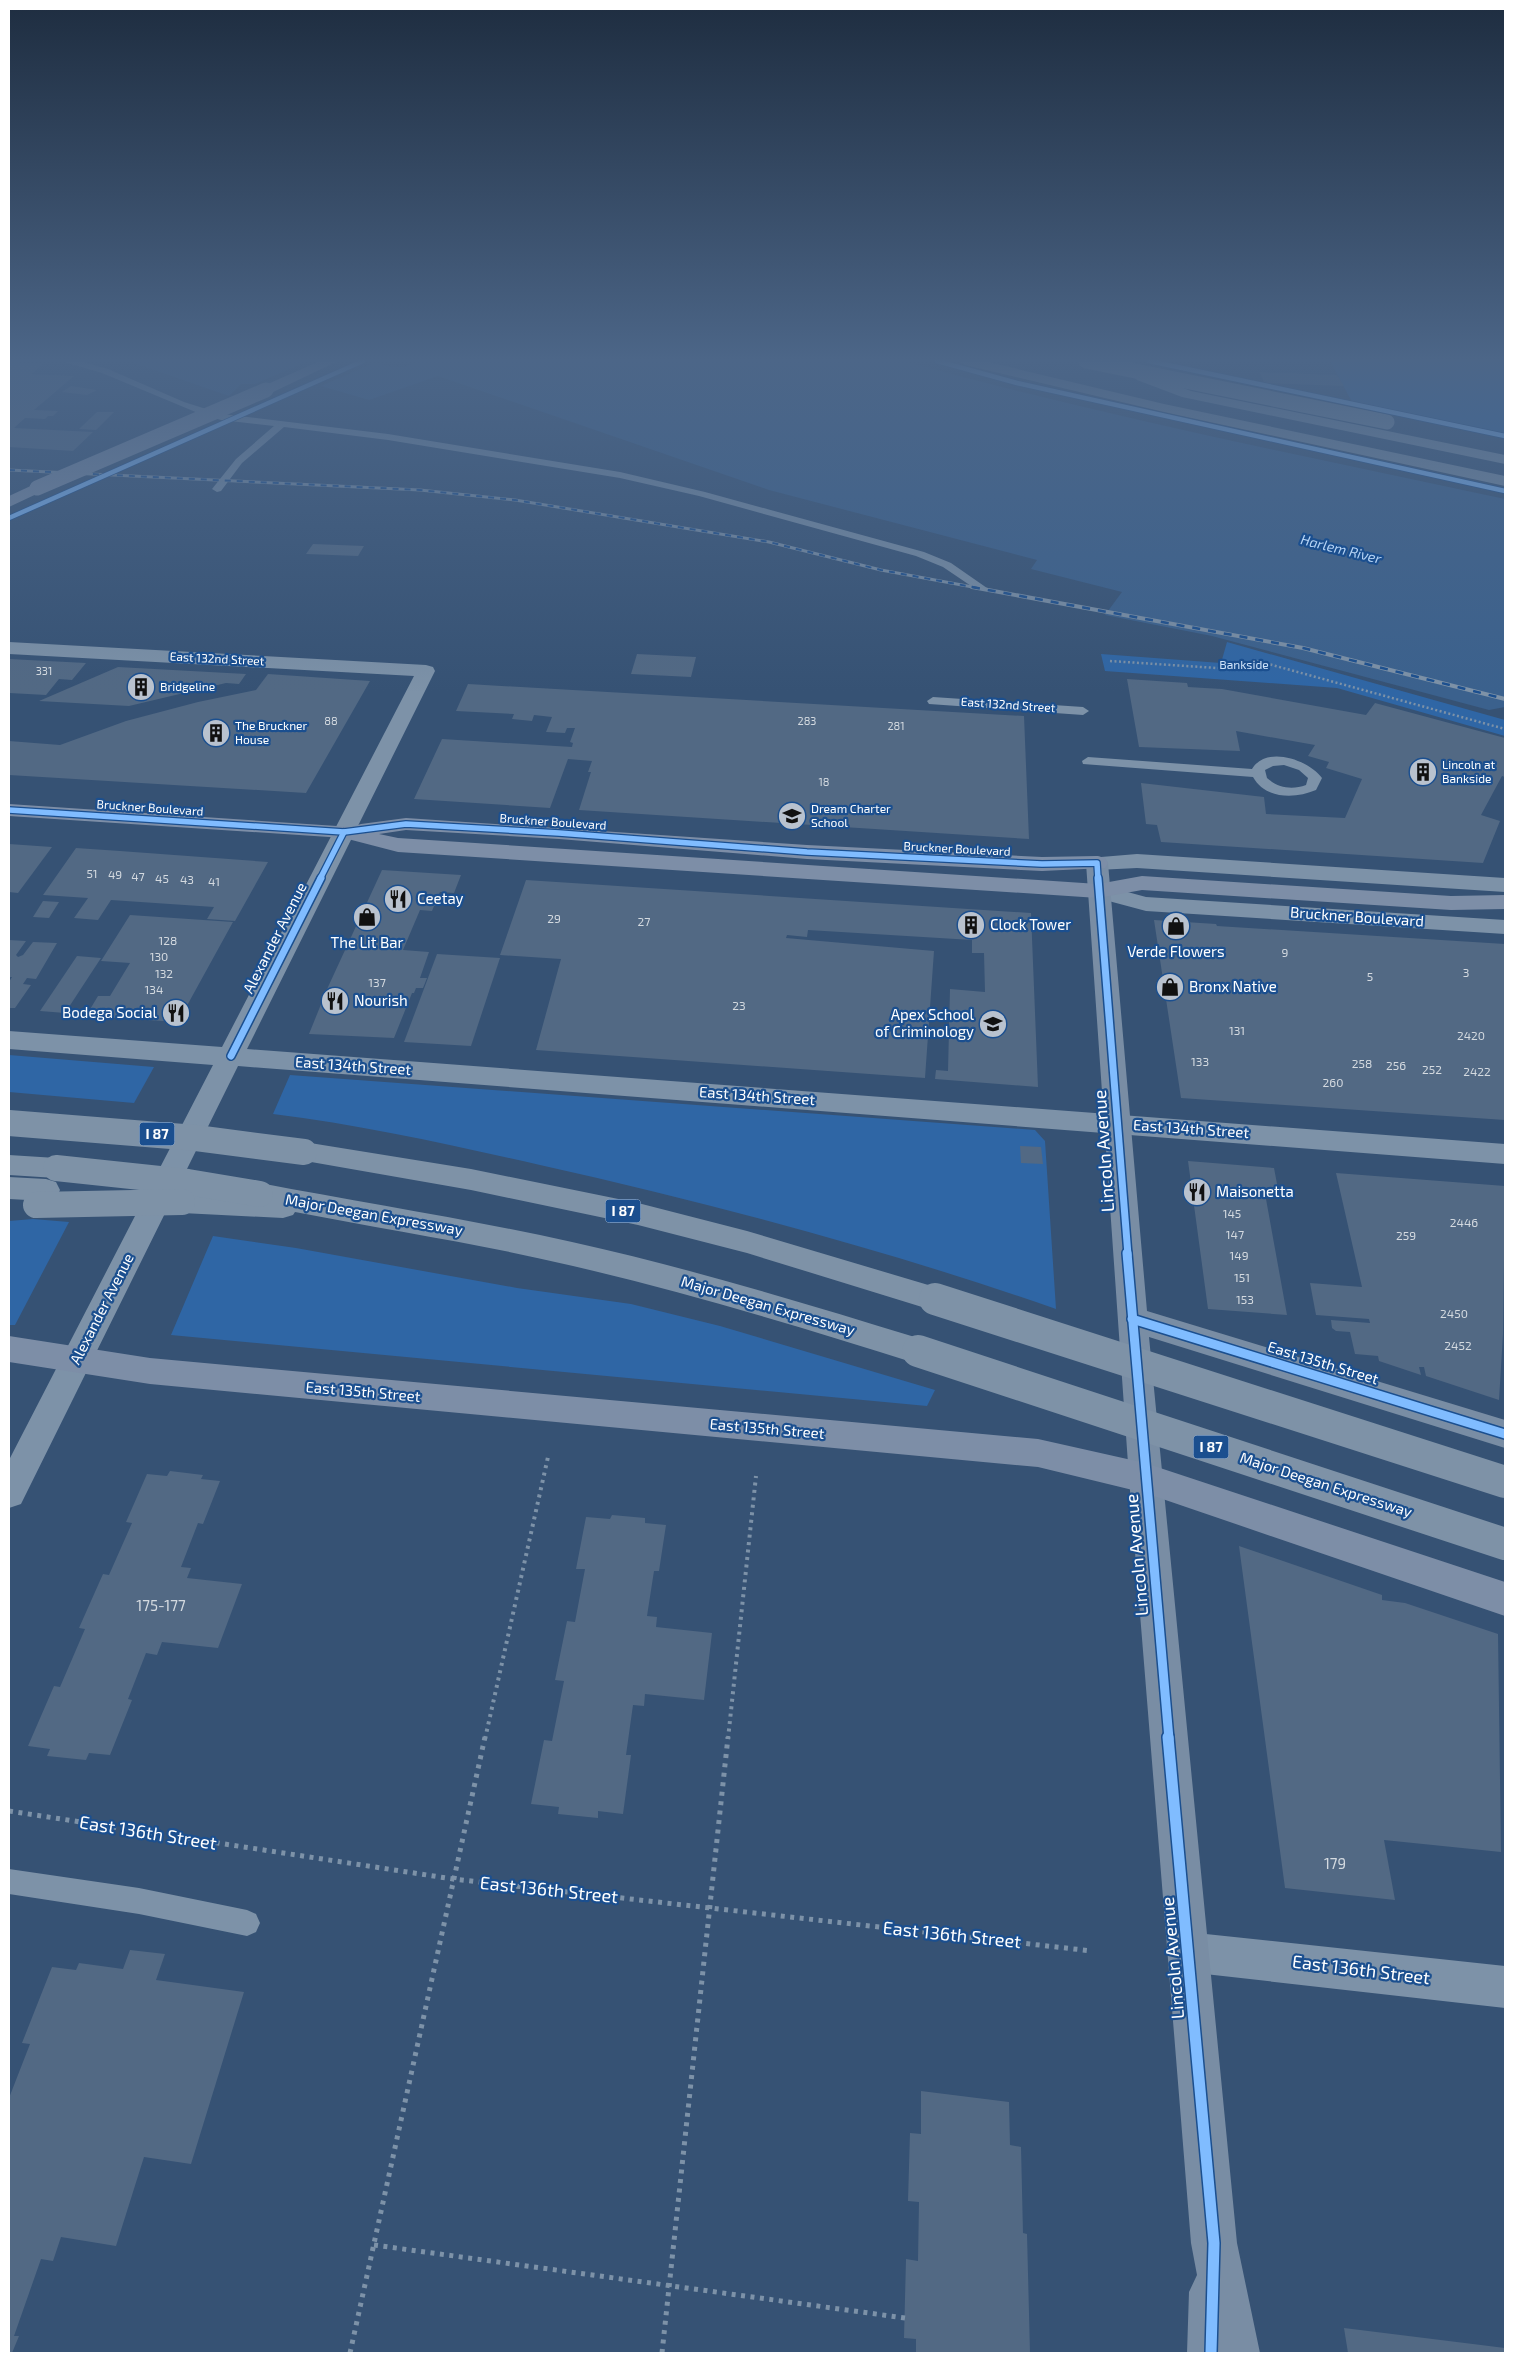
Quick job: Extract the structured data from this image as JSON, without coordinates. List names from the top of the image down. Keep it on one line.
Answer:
{"streets":{"highway":["I 87","Major Deegan Expressway"],"main road":["Bruckner Boulevard","Lincoln Avenue","East 135th Street"],"street":["East 132nd Street","Alexander Avenue","East 134th Street","East 136th Street"]},"crossings":[["East 132nd Street","Alexander Avenue"],["Bruckner Boulevard","Alexander Avenue"],["Bruckner Boulevard","Lincoln Avenue"],["Alexander Avenue","East 134th Street"],["Alexander Avenue","East 135th Street"],["East 134th Street","Lincoln Avenue"],["Lincoln Avenue","East 135th Street"],["Lincoln Avenue","East 136th Street"]],"water":["Harlem River"],"parks":["Bankside"],"places":{"building":["Bridgeline","The Bruckner House","Lincoln at Bankside","Clock Tower"],"school or university":["Dream Charter School","Apex School of Criminology"],"restaurant":["Ceetay","Nourish","Bodega Social","Maisonetta"],"shop":["The Lit Bar","Verde Flowers","Bronx Native"]},"house_numbers":["331","88","283","281","18","51","49","47","45","43","41","29","27","128","9","130","3","132","5","137","134","23","131","2420","133","258","256","252","2422","260","145","2446","147","259","149","151","153","2450","2452","175-177","179"]}
